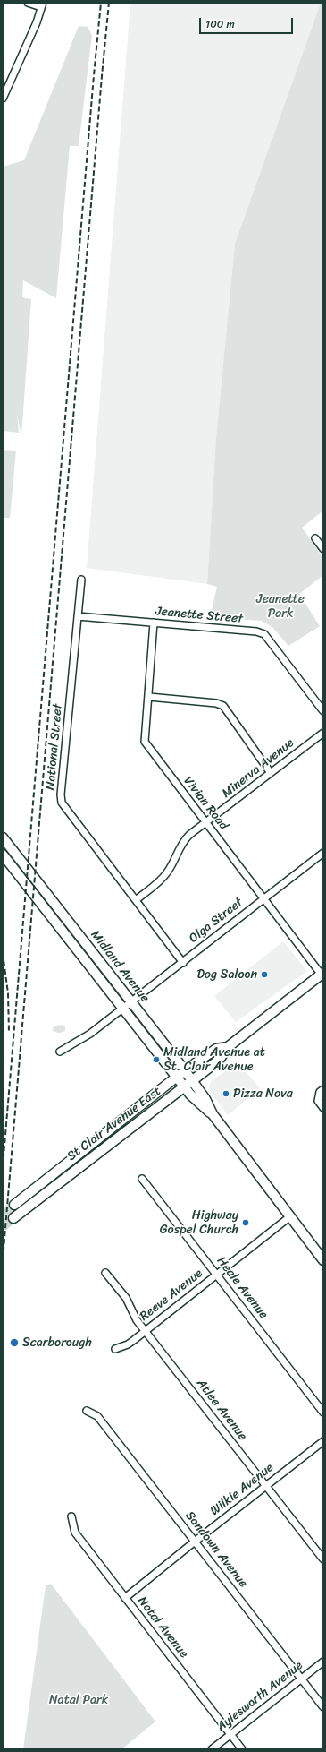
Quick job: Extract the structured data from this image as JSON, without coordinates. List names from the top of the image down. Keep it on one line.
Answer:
{"streets":{"main road":["Midland Avenue","St Clair Avenue East"],"street":["Jeanette Street","National Street","Minerva Avenue","Vivian Road","Olga Street","Heale Avenue","Reeve Avenue","Atlee Avenue","Wilkie Avenue","Sandown Avenue","Natal Avenue","Aylesworth Avenue"]},"crossings":[["Jeanette Street","National Street"],["Jeanette Street","Vivian Road"],["National Street","Minerva Avenue"],["National Street","Olga Street"],["Minerva Avenue","Vivian Road"],["Vivian Road","Olga Street"],["Vivian Road","St Clair Avenue East"],["Olga Street","Midland Avenue"],["Midland Avenue","St Clair Avenue East"],["Midland Avenue","Reeve Avenue"],["Heale Avenue","Reeve Avenue"],["Reeve Avenue","Atlee Avenue"],["Atlee Avenue","Wilkie Avenue"],["Wilkie Avenue","Sandown Avenue"],["Wilkie Avenue","Natal Avenue"],["Sandown Avenue","Aylesworth Avenue"],["Natal Avenue","Aylesworth Avenue"]],"parks":["Jeanette Park","Natal Park"],"places":["Dog Saloon","Midland Avenue at St. Clair Avenue","Pizza Nova","Highway Gospel Church","Scarborough"],"scale_bar":"100 m"}
